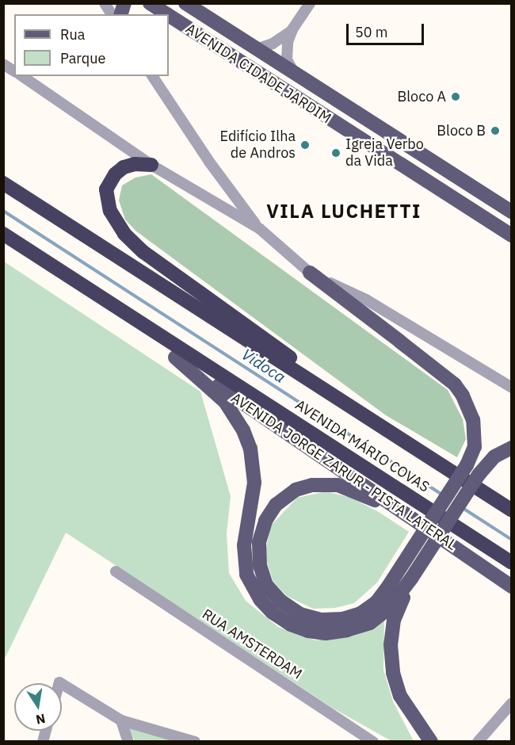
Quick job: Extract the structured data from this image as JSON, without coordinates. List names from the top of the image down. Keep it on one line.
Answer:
{"streets":{"highway":["AVENIDA MÁRIO COVAS"],"main road":["AVENIDA CIDADE JARDIM","AVENIDA JORGE ZARUR - PISTA LATERAL"],"street":["RUA AMSTERDAM"]},"districts":["VILA LUCHETTI"],"water":["Vidoca"],"places":["Bloco A","Bloco B","Edifício Ilha de Andros","Igreja Verbo da Vida"],"legend":["Rua","Parque"],"scale_bar":"50 m","north":"bottom"}
